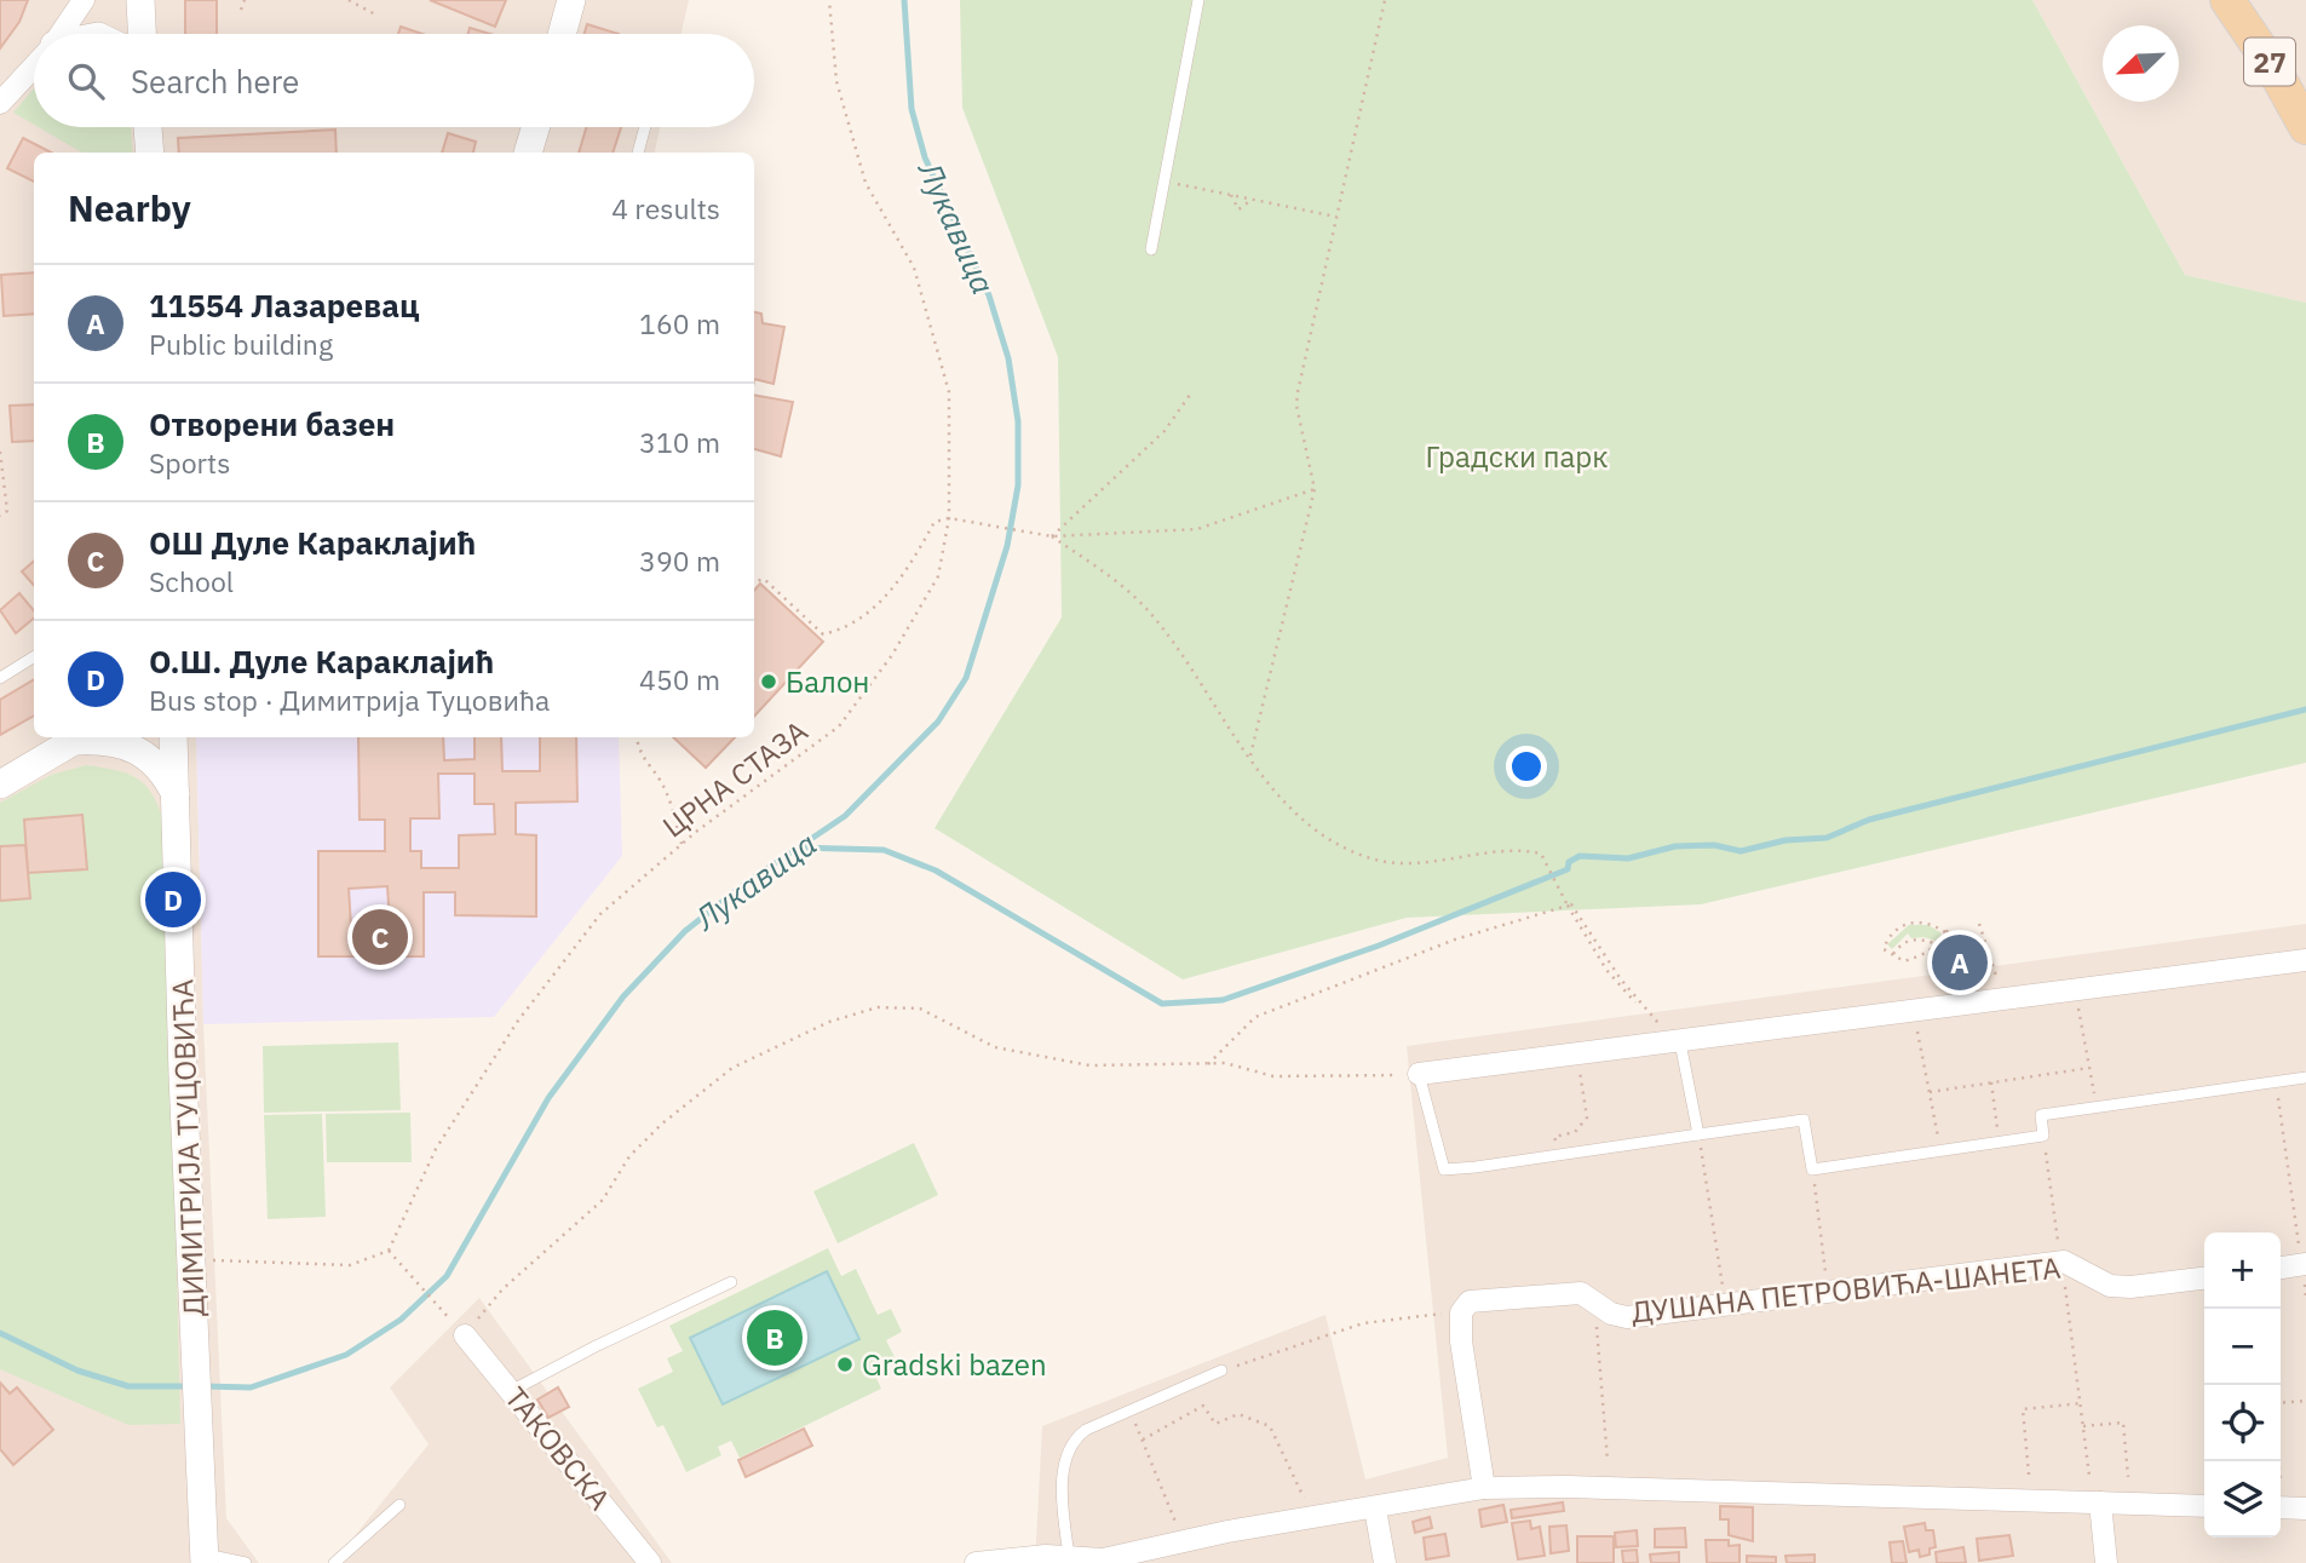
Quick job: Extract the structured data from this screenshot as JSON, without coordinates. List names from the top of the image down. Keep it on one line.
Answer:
{"streets":{"main road":["27"],"street":["ДИМИТРИЈА ТУЦОВИЋА","ДУШАНА ПЕТРОВИЋА-ШАНЕТА","ТАКОВСКА"],"path":["ЦРНА СТАЗА"]},"water":["Лукавица"],"parks":["Градски парк"],"places":["Балон","Gradski bazen"],"north":"bottom left","page":{"search":"Search here","heading":["Nearby","4 results"],"list":[{"mark":"A","name":"11554 Лазаревац","note":"Public building","value":"160 m"},{"mark":"B","name":"Отворени базен","note":"Sports","value":"310 m"},{"mark":"C","name":"ОШ Дуле Караклајић","note":"School","value":"390 m"},{"mark":"D","name":"О.Ш. Дуле Караклајић","note":"Bus stop · Димитрија Туцовића","value":"450 m"}],"pins":["D","C","A","B"],"map_buttons":["+","−"]}}
